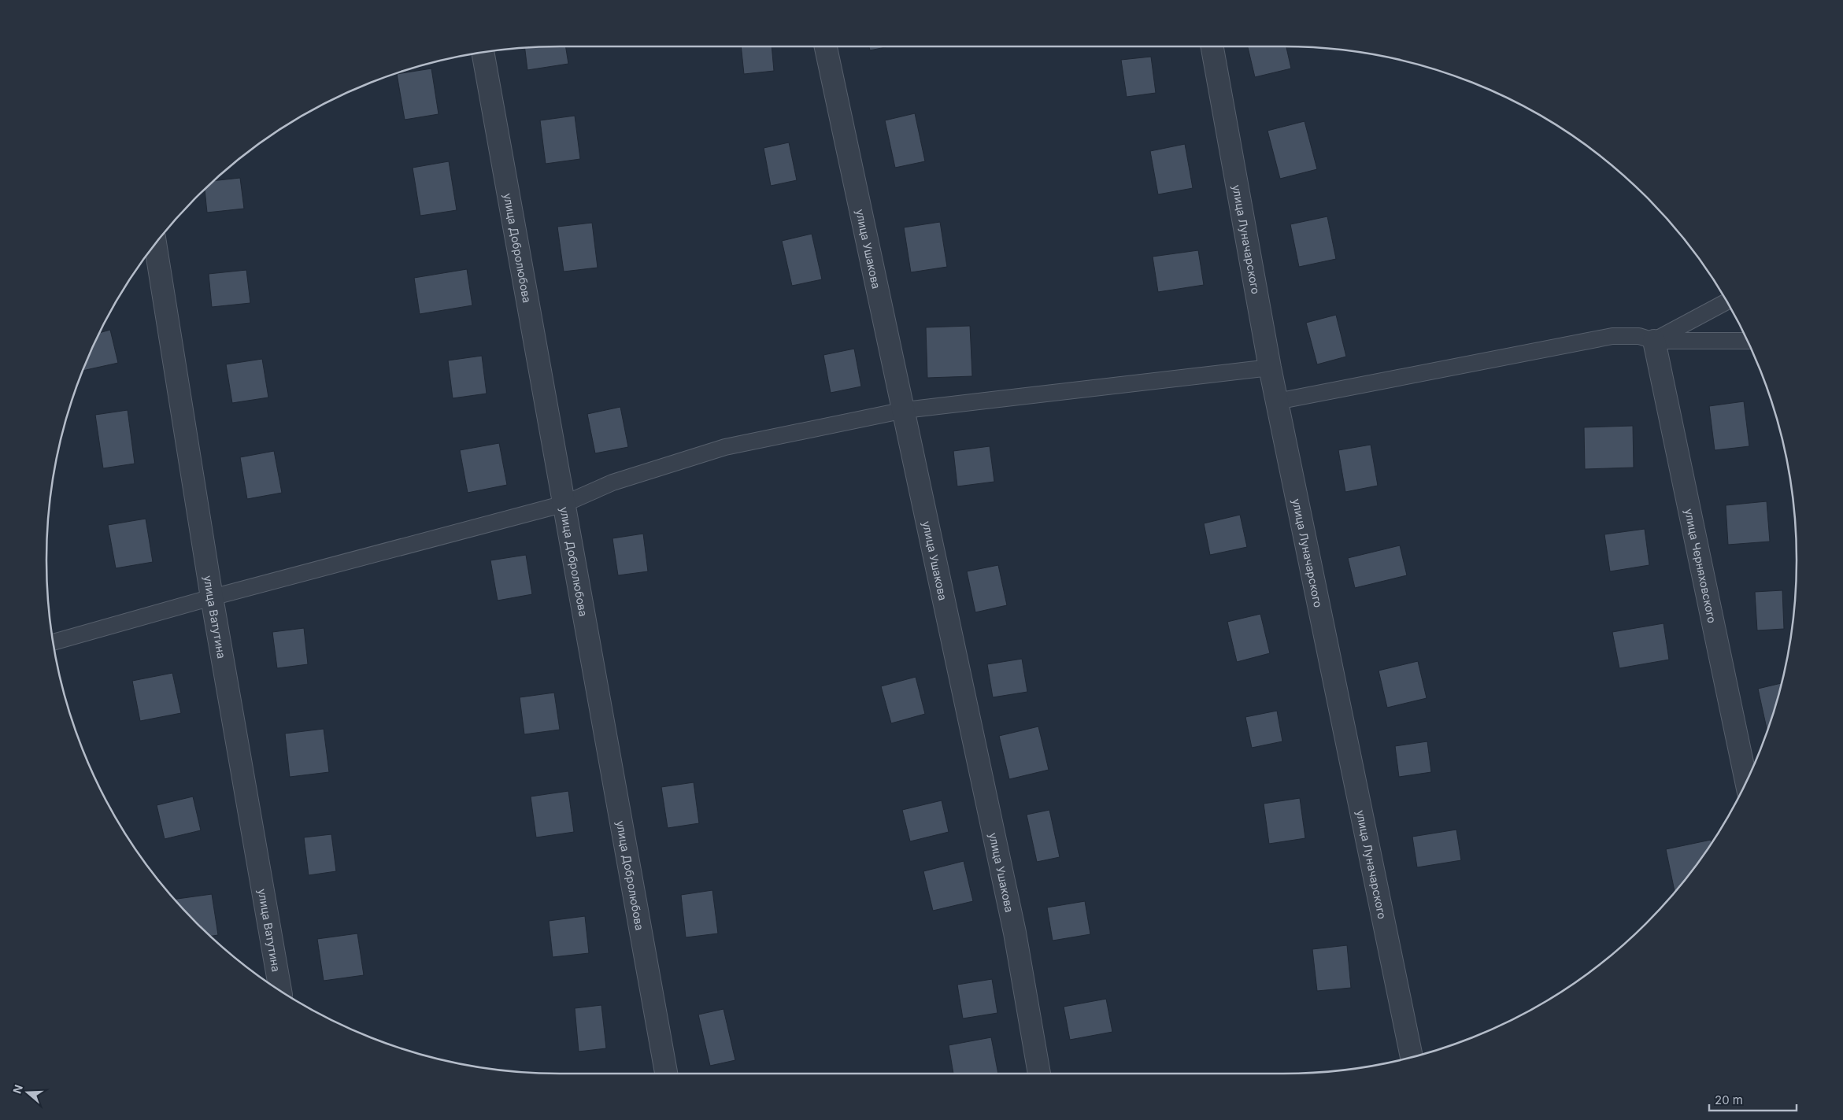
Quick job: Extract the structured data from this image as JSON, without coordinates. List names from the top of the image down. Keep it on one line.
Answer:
{"streets":{"street":["улица Луначарского","улица Добролюбова","улица Ушакова","улица Черняховского","улица Ватутина"]},"scale_bar":"20 m","north":"left"}
